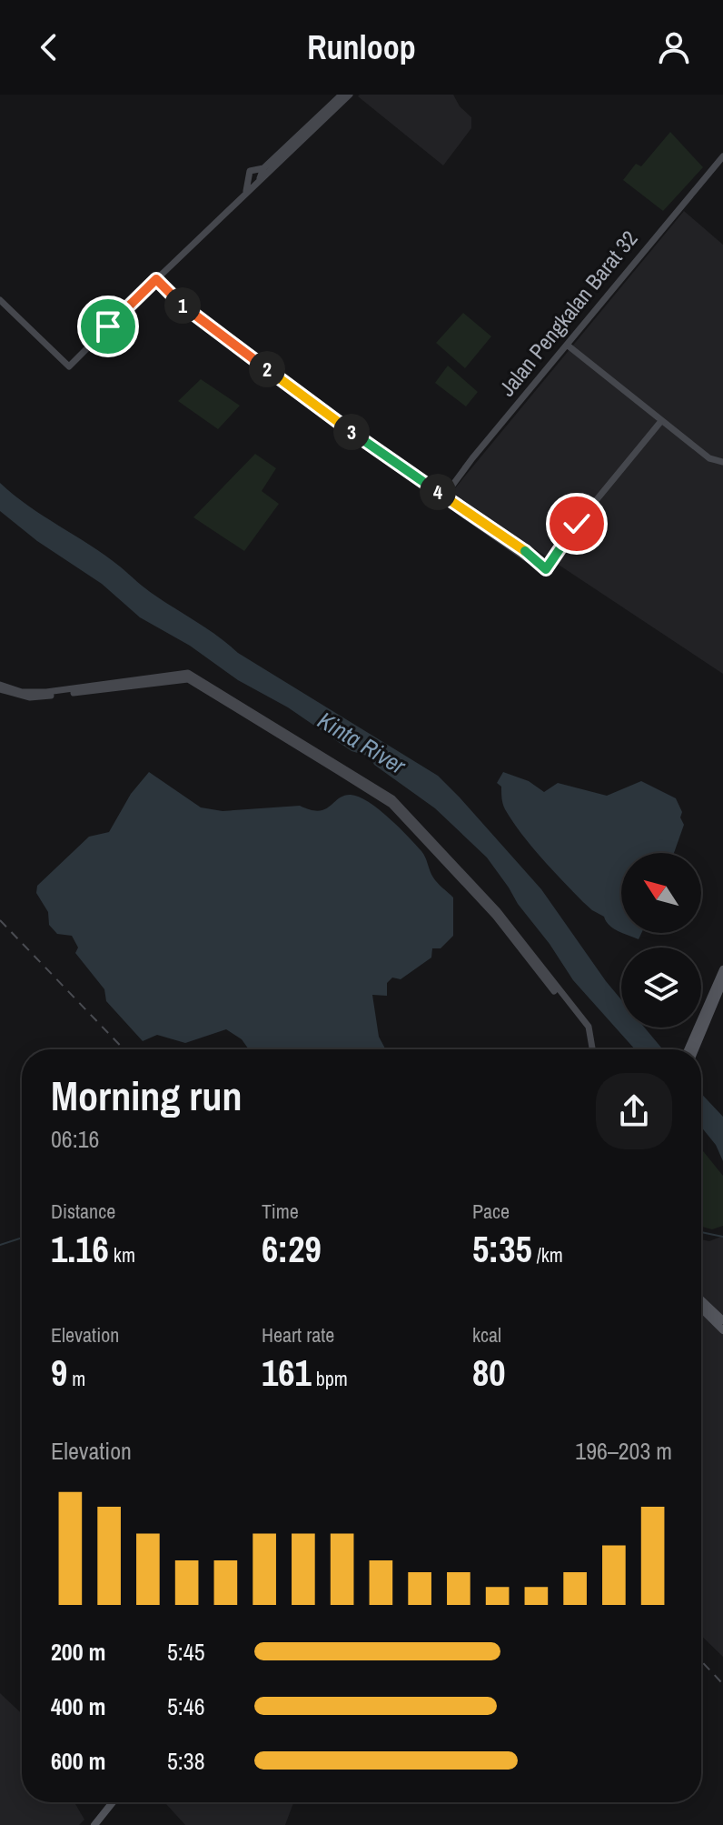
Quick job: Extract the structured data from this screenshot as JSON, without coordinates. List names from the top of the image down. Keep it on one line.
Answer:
{"streets":{"street":["Jalan Pengkalan Barat 32"]},"water":["Kinta River"],"north":"top left","page":{"header":"Runloop","pins":["1","2","3","4"],"heading":["Morning run","06:16"],"stats":[["Distance","1.16 km"],["Time","6:29"],["Pace","5:35 /km"],["Elevation","9 m"],["Heart rate","161 bpm"],["kcal","80"]],"chart":["Elevation","196–203 m"],"list":[{"name":"200 m","note":"5:45"},{"name":"400 m","note":"5:46"},{"name":"600 m","note":"5:38"}]}}
